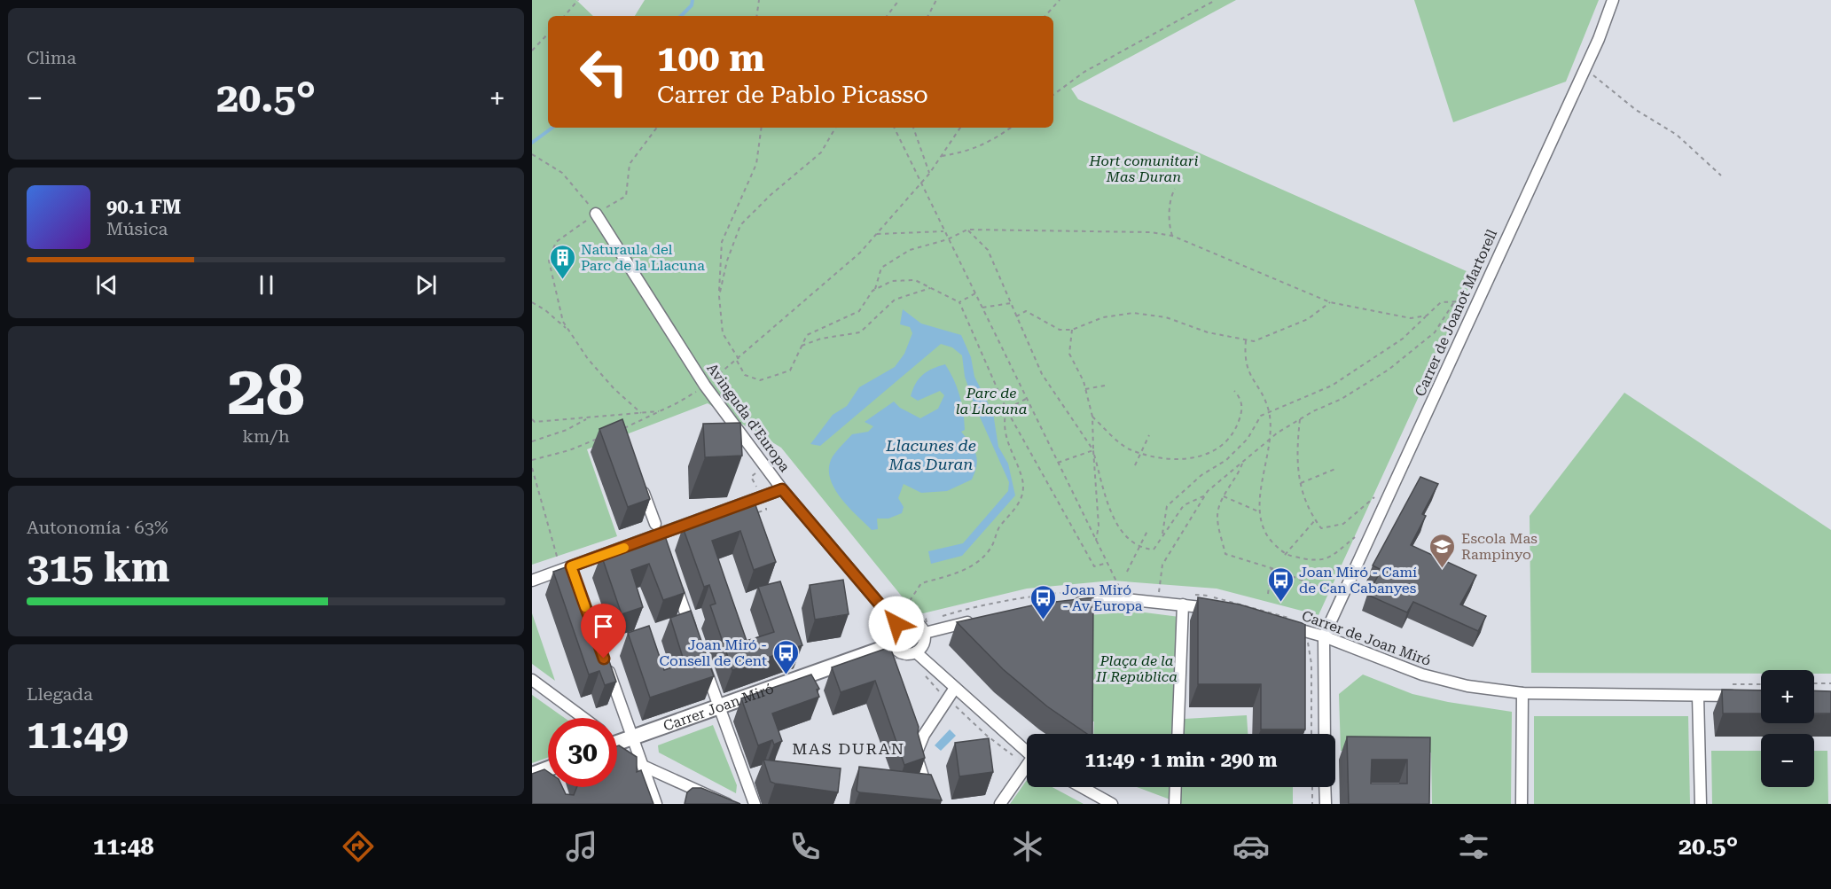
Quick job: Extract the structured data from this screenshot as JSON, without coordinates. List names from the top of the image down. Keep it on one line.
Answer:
{"streets":{"street":["Carrer de Joanot Martorell","Avinguda d'Europa","Carrer de Joan Miró","Carrer Joan Miró"]},"crossings":[["Carrer de Joanot Martorell","Carrer de Joan Miró"],["Avinguda d'Europa","Carrer Joan Miró"]],"districts":["MAS DURAN"],"water":["Llacunes de Mas Duran"],"parks":["Hort comunitari Mas Duran","Parc de la Llacuna","Plaça de la II República"],"places":{"building":["Naturaula del Parc de la Llacuna"],"school or university":["Escola Mas Rampinyo"],"bus stop":["Joan Miró - Camí de Can Cabanyes","Joan Miró - Av Europa","Joan Miró - Consell de Cent"]},"page":{"tile":["Clima",["28","km/h"],["Autonomía · 63%","315 km"],["Llegada","11:49"]],"turn":["100 m","Carrer de Pablo Picasso"],"heat":["−","20.5°","+"],"song":["90.1 FM","Música"],"map_buttons":["+","−"],"limit":"30","trip":"11:49 · 1 min · 290 m","tabs":["11:48","20.5°"]}}
